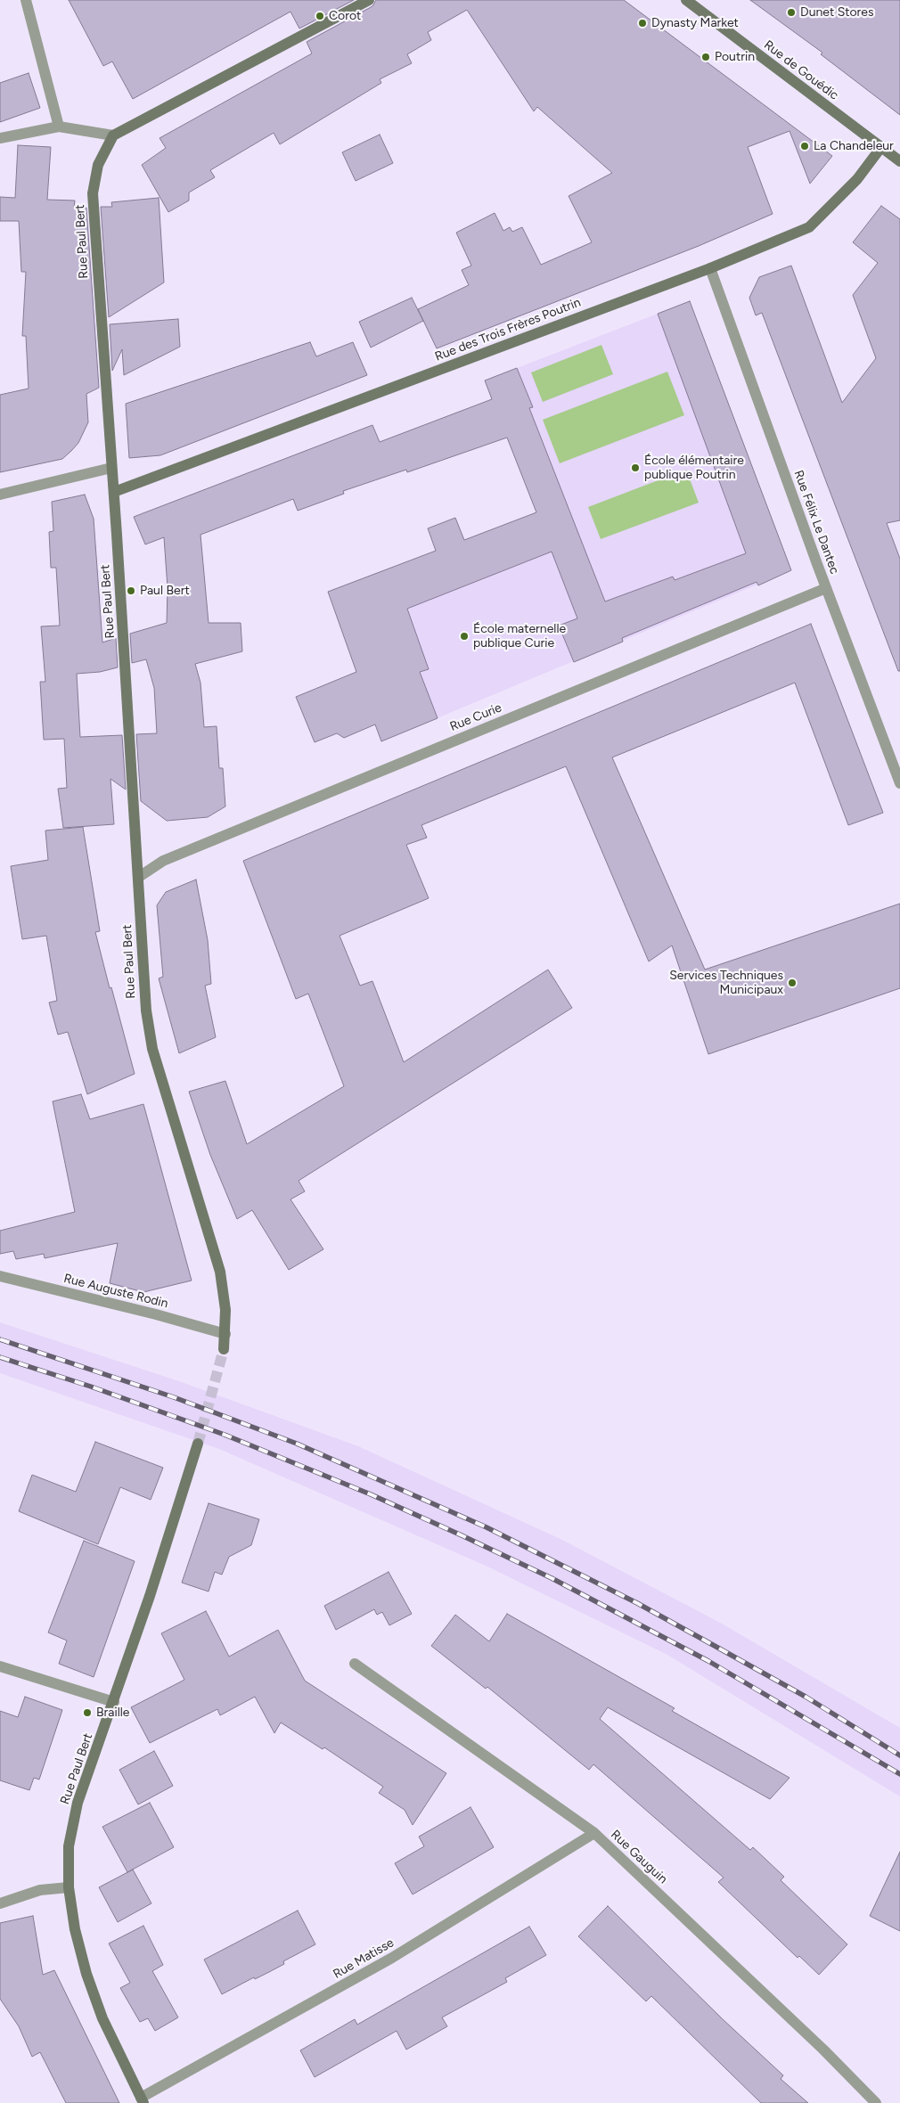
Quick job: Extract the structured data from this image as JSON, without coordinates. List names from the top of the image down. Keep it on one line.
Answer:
{"streets":{"main road":["Rue de Gouédic","Rue Paul Bert","Rue des Trois Frères Poutrin"],"street":["Rue Félix Le Dantec","Rue Curie","Rue Auguste Rodin","Rue Gauguin","Rue Matisse"]},"crossings":[["Rue de Gouédic","Rue des Trois Frères Poutrin"],["Rue Paul Bert","Rue des Trois Frères Poutrin"],["Rue Paul Bert","Rue Curie"],["Rue Paul Bert","Rue Auguste Rodin"],["Rue Paul Bert","Rue Matisse"],["Rue des Trois Frères Poutrin","Rue Félix Le Dantec"],["Rue Félix Le Dantec","Rue Curie"],["Rue Gauguin","Rue Matisse"]],"places":["Dunet Stores","Corot","Dynasty Market","Poutrin","La Chandeleur","École élémentaire publique Poutrin","Paul Bert","École maternelle publique Curie","Services Techniques Municipaux","Braille"]}
